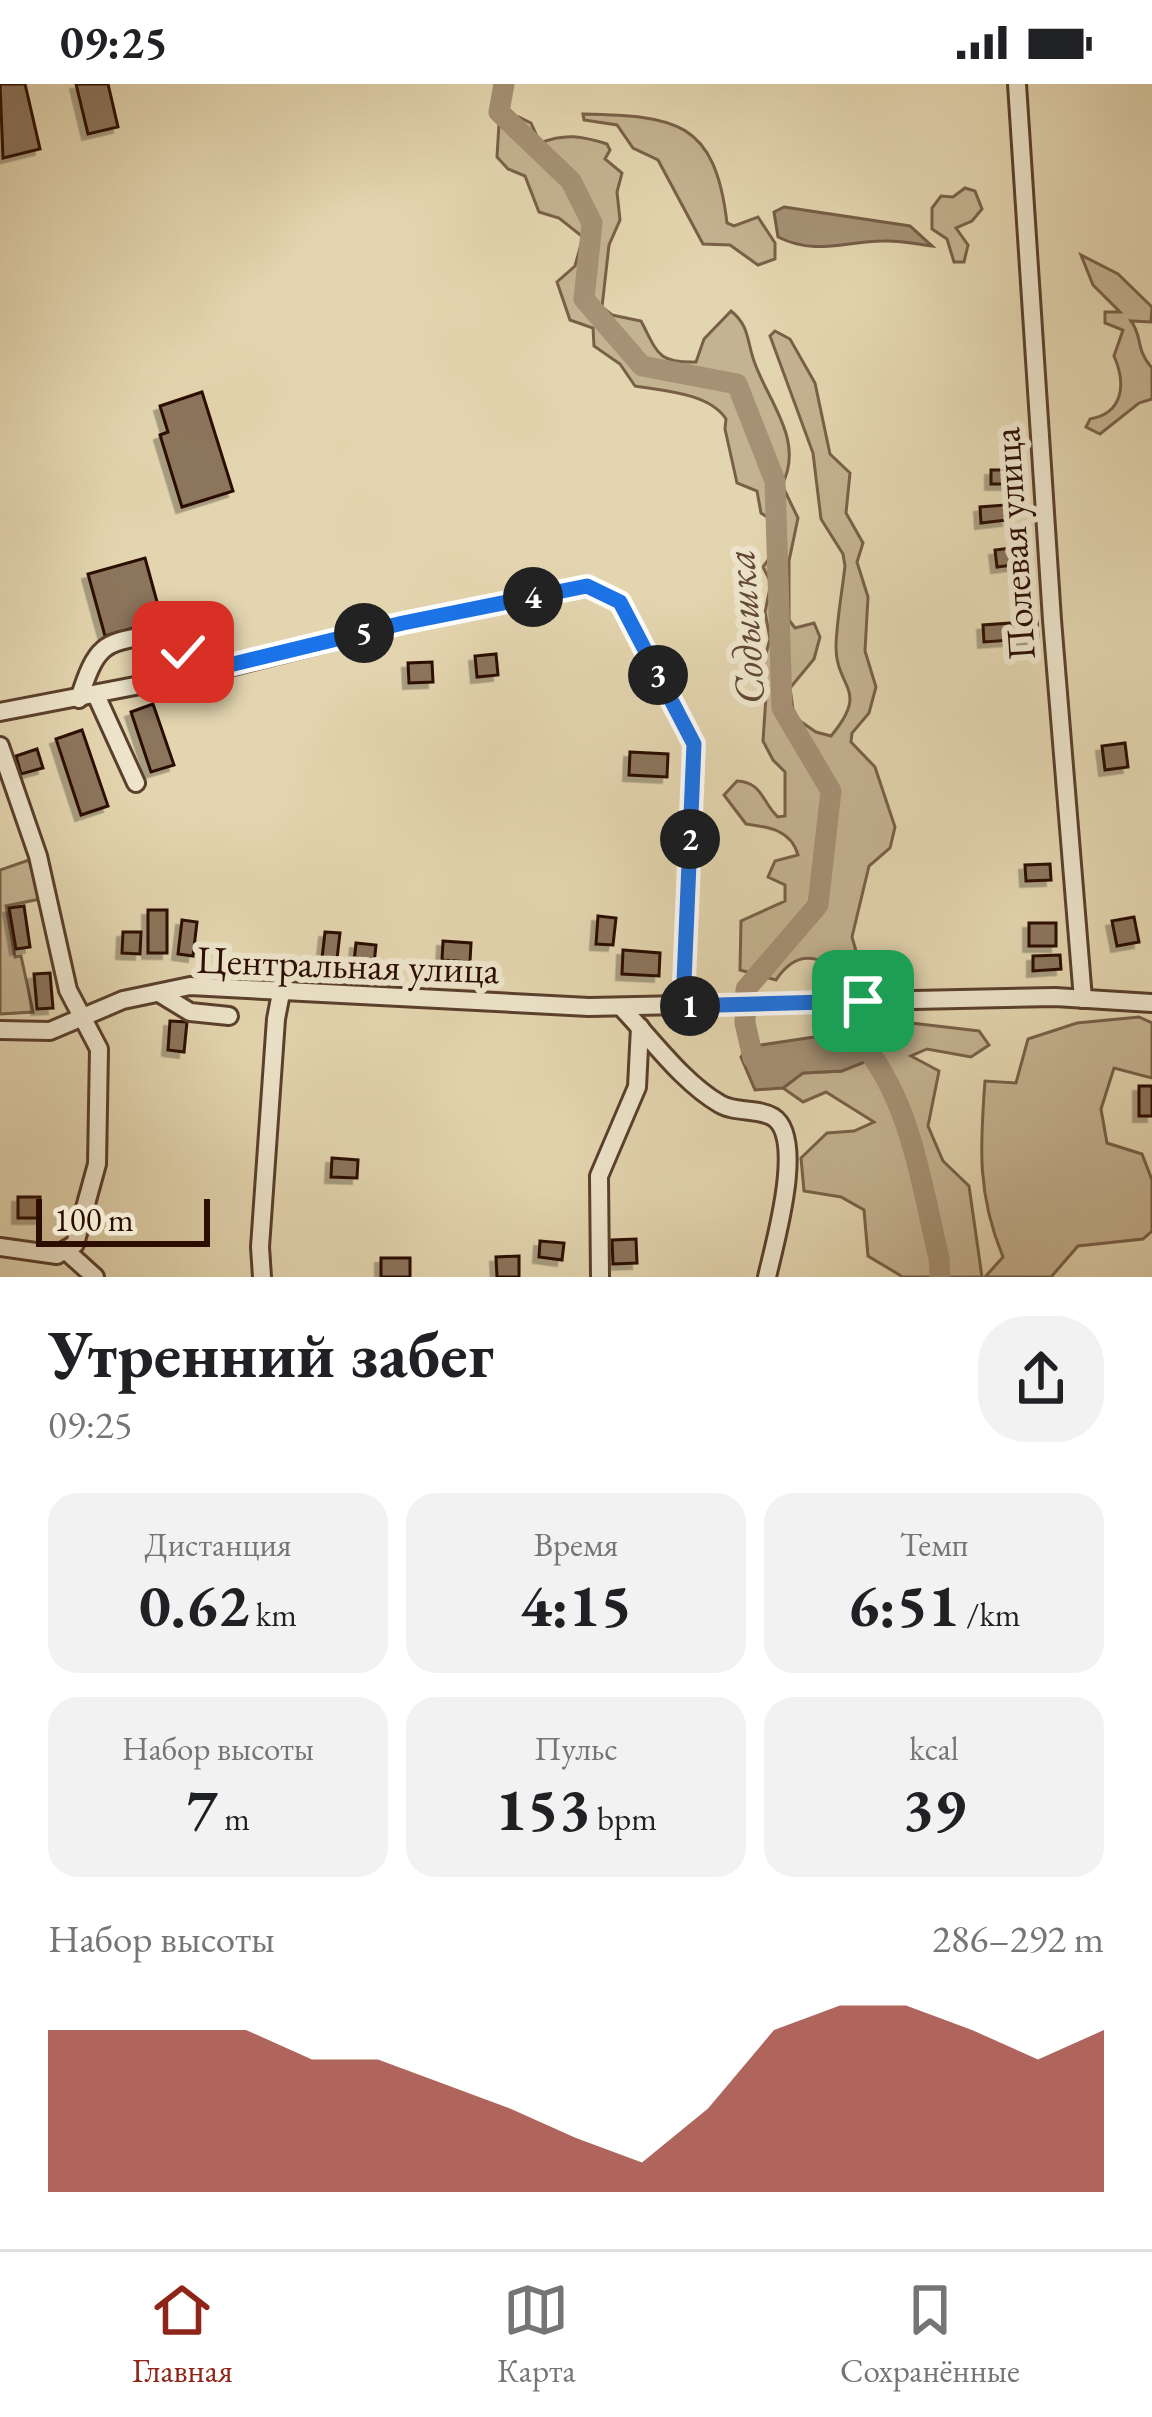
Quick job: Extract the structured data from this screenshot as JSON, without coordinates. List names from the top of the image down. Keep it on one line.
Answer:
{"streets":{"street":["Полевая улица","Центральная улица"]},"crossings":[["Полевая улица","Центральная улица"]],"water":["Содышка"],"scale_bar":"100 m","page":{"status":"09:25","pins":["4","5","3","2","1"],"scale":"100 m","heading":["Утренний забег","09:25"],"stats":[["Дистанция","0.62 km"],["Время","4:15"],["Темп","6:51 /km"],["Набор высоты","7 m"],["Пульс","153 bpm"],["kcal","39"]],"chart":["Набор высоты","286–292 m"],"tabs":["Главная","Карта","Сохранённые"]}}
